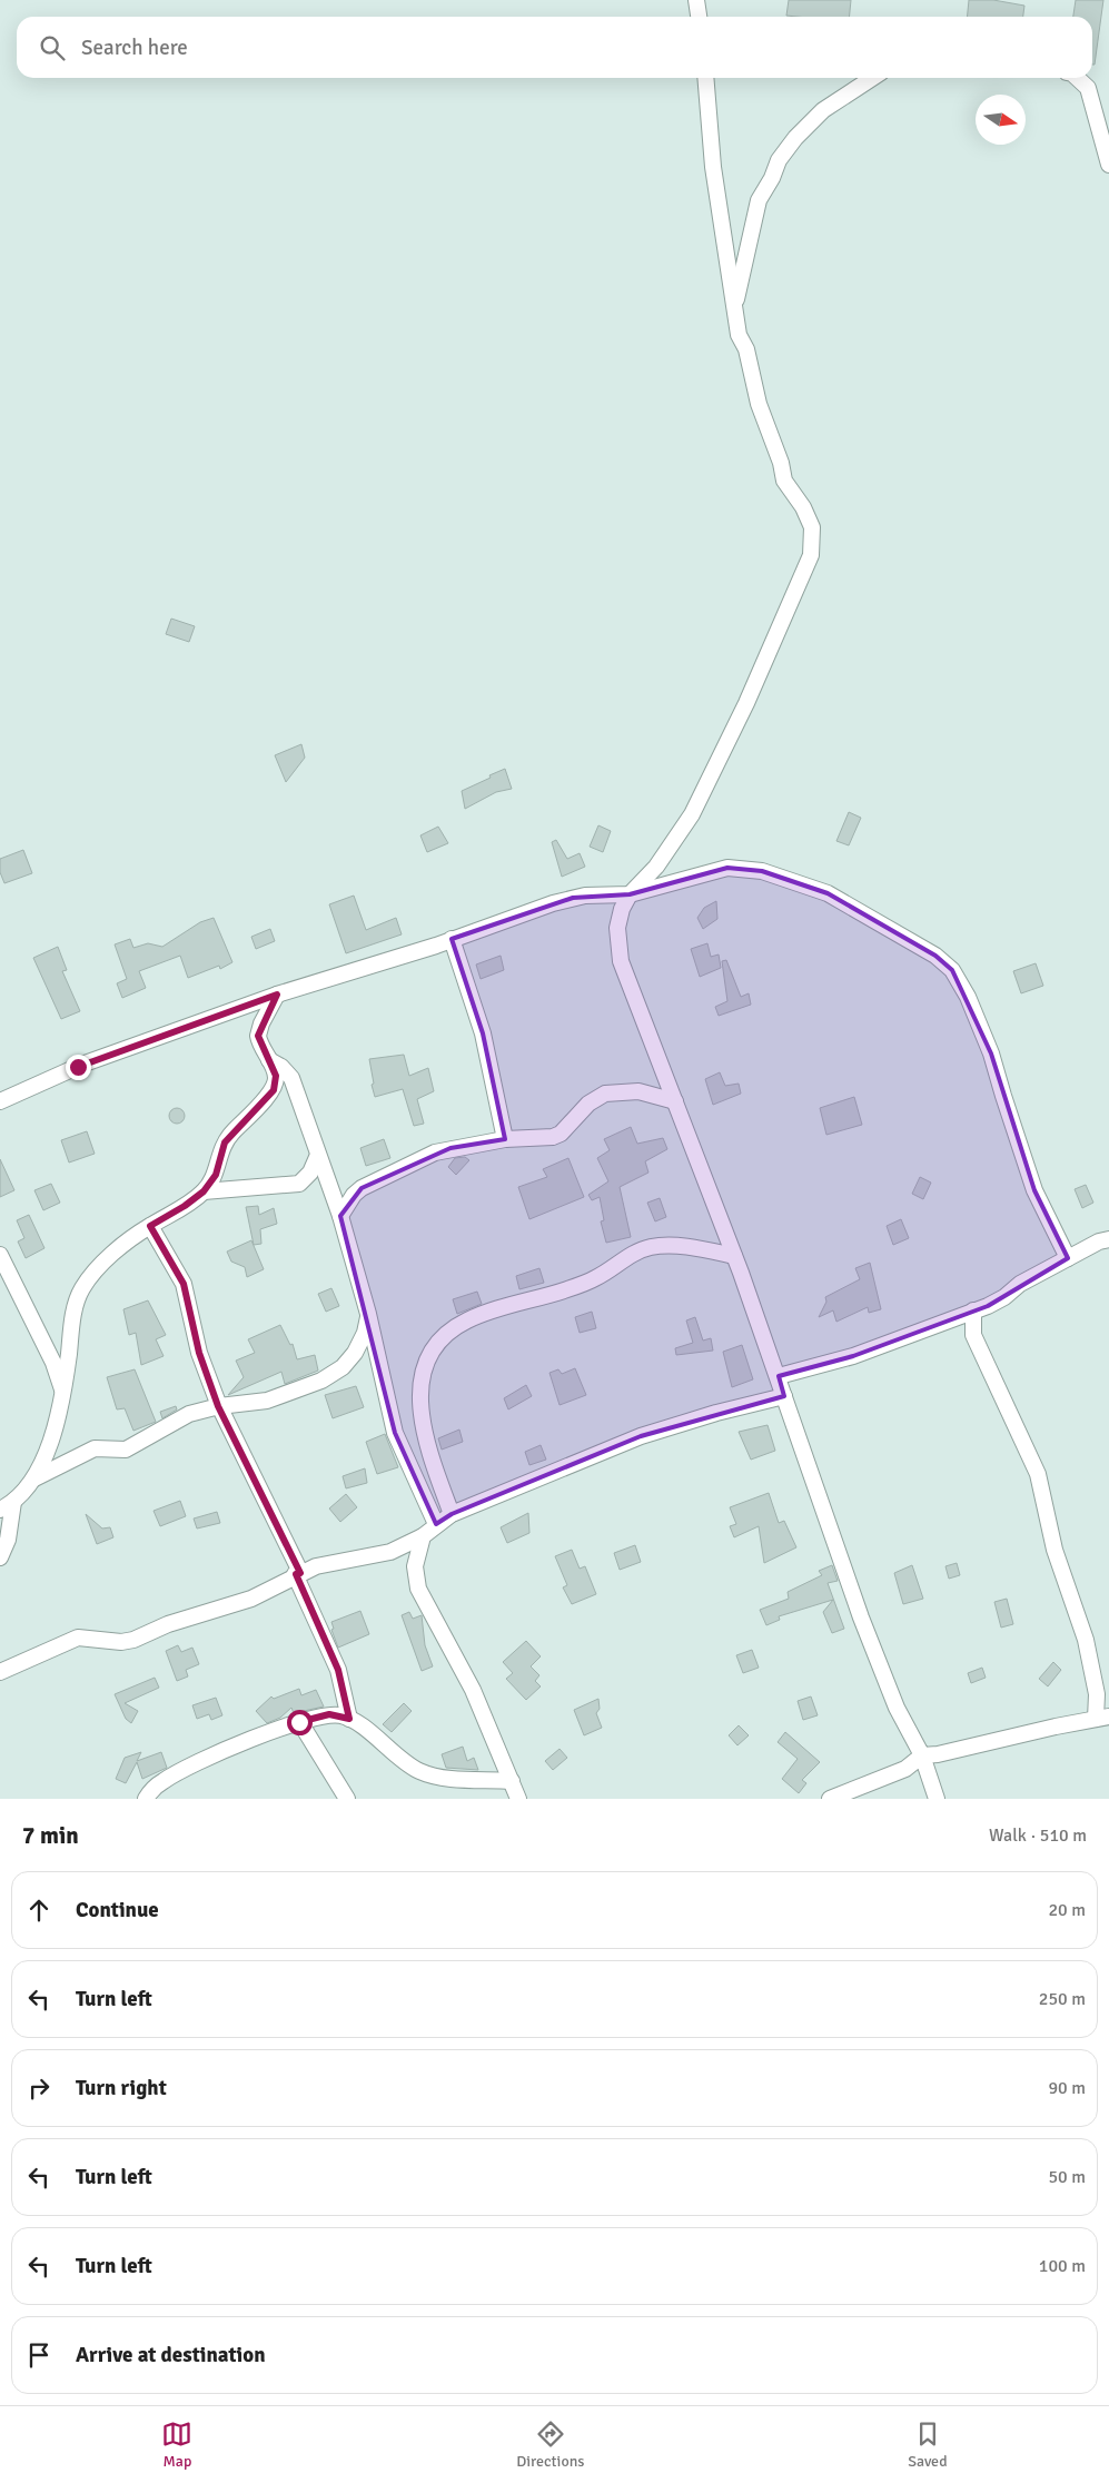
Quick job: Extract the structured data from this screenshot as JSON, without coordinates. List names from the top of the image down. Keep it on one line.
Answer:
{"north":"right","page":{"search":"Search here","heading":["7 min","Walk · 510 m"],"list":[["Continue","20 m"],["Turn left","250 m"],["Turn right","90 m"],["Turn left","50 m"],["Turn left","100 m"],"Arrive at destination"],"nav":["Map","Directions","Saved"]}}
